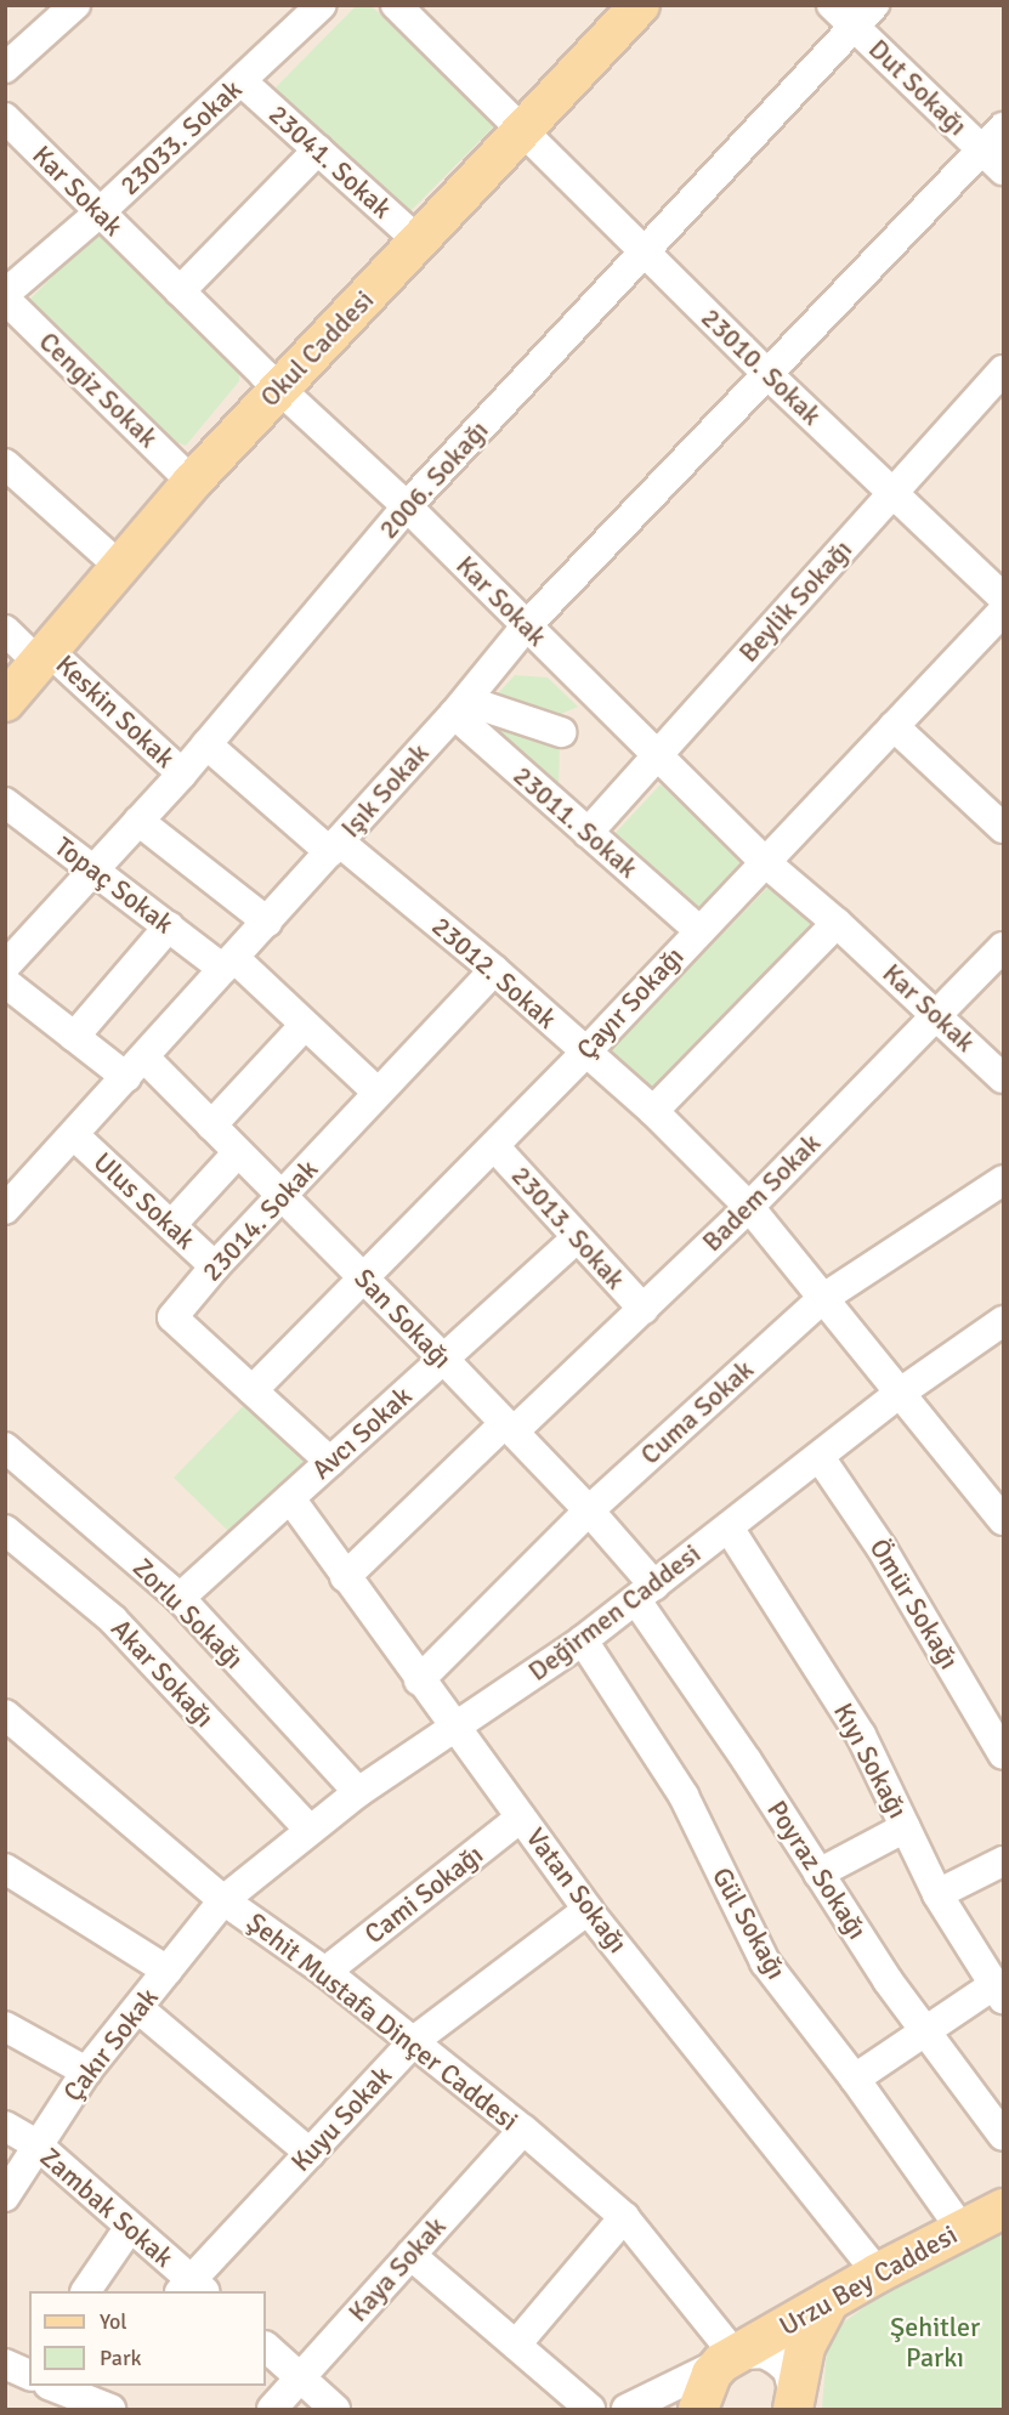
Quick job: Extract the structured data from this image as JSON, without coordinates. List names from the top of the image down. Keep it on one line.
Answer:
{"streets":{"main road":["Okul Caddesi","Urzu Bey Caddesi"],"street":["Dut Sokağı","23033. Sokak","23041. Sokak","Kar Sokak","23010. Sokak","Cengiz Sokak","2006. Sokağı","Beylik Sokağı","Keskin Sokak","Işık Sokak","23011. Sokak","Topaç Sokak","23012. Sokak","Çayır Sokağı","Badem Sokak","Ulus Sokak","23014. Sokak","23013. Sokak","San Sokağı","Cuma Sokak","Avcı Sokak","Ömür Sokağı","Değirmen Caddesi","Zorlu Sokağı","Akar Sokağı","Kıyı Sokağı","Poyraz Sokağı","Vatan Sokağı","Cami Sokağı","Gül Sokağı","Şehit Mustafa Dinçer Caddesi","Çakır Sokak","Kuyu Sokak","Zambak Sokak","Kaya Sokak"]},"crossings":[["Dut Sokağı","2006. Sokağı"],["Dut Sokağı","Işık Sokak"],["23033. Sokak","23041. Sokak"],["23033. Sokak","Kar Sokak"],["23033. Sokak","Cengiz Sokak"],["23041. Sokak","Okul Caddesi"],["Kar Sokak","Okul Caddesi"],["Kar Sokak","2006. Sokağı"],["Kar Sokak","Beylik Sokağı"],["Kar Sokak","Işık Sokak"],["Kar Sokak","Çayır Sokağı"],["Kar Sokak","Badem Sokak"],["Okul Caddesi","23010. Sokak"],["Okul Caddesi","Cengiz Sokak"],["Okul Caddesi","Keskin Sokak"],["23010. Sokak","2006. Sokağı"],["23010. Sokak","Beylik Sokağı"],["23010. Sokak","Işık Sokak"],["2006. Sokağı","Keskin Sokak"],["2006. Sokağı","Topaç Sokak"],["2006. Sokağı","23012. Sokak"],["Beylik Sokağı","23011. Sokak"],["Işık Sokak","23011. Sokak"],["Işık Sokak","Topaç Sokak"],["Işık Sokak","23012. Sokak"],["Işık Sokak","Ulus Sokak"],["Işık Sokak","San Sokağı"],["23011. Sokak","Çayır Sokağı"],["Topaç Sokak","23014. Sokak"],["23012. Sokak","Çayır Sokağı"],["23012. Sokak","Badem Sokak"],["23012. Sokak","23014. Sokak"],["23012. Sokak","Cuma Sokak"],["23012. Sokak","Değirmen Caddesi"],["Çayır Sokağı","23014. Sokak"],["Çayır Sokağı","23013. Sokak"],["Çayır Sokağı","San Sokağı"],["Badem Sokak","23013. Sokak"],["Badem Sokak","San Sokağı"],["Badem Sokak","Vatan Sokağı"],["Ulus Sokak","23014. Sokak"],["23014. Sokak","San Sokağı"],["23014. Sokak","Avcı Sokak"],["23013. Sokak","Avcı Sokak"],["San Sokağı","Cuma Sokak"],["San Sokağı","Avcı Sokak"],["San Sokağı","Değirmen Caddesi"],["San Sokağı","Poyraz Sokağı"],["Cuma Sokak","Vatan Sokağı"],["Avcı Sokak","Zorlu Sokağı"],["Avcı Sokak","Vatan Sokağı"],["Ömür Sokağı","Değirmen Caddesi"],["Değirmen Caddesi","Zorlu Sokağı"],["Değirmen Caddesi","Akar Sokağı"],["Değirmen Caddesi","Kıyı Sokağı"],["Değirmen Caddesi","Poyraz Sokağı"],["Değirmen Caddesi","Vatan Sokağı"],["Değirmen Caddesi","Gül Sokağı"],["Değirmen Caddesi","Şehit Mustafa Dinçer Caddesi"],["Değirmen Caddesi","Çakır Sokak"],["Vatan Sokağı","Cami Sokağı"],["Vatan Sokağı","Kuyu Sokak"],["Vatan Sokağı","Urzu Bey Caddesi"],["Cami Sokağı","Şehit Mustafa Dinçer Caddesi"],["Gül Sokağı","Urzu Bey Caddesi"],["Şehit Mustafa Dinçer Caddesi","Çakır Sokak"],["Şehit Mustafa Dinçer Caddesi","Kuyu Sokak"],["Şehit Mustafa Dinçer Caddesi","Kaya Sokak"],["Şehit Mustafa Dinçer Caddesi","Urzu Bey Caddesi"],["Çakır Sokak","Zambak Sokak"],["Kuyu Sokak","Zambak Sokak"]],"parks":["Şehitler Parkı"],"legend":["Yol","Park"]}
